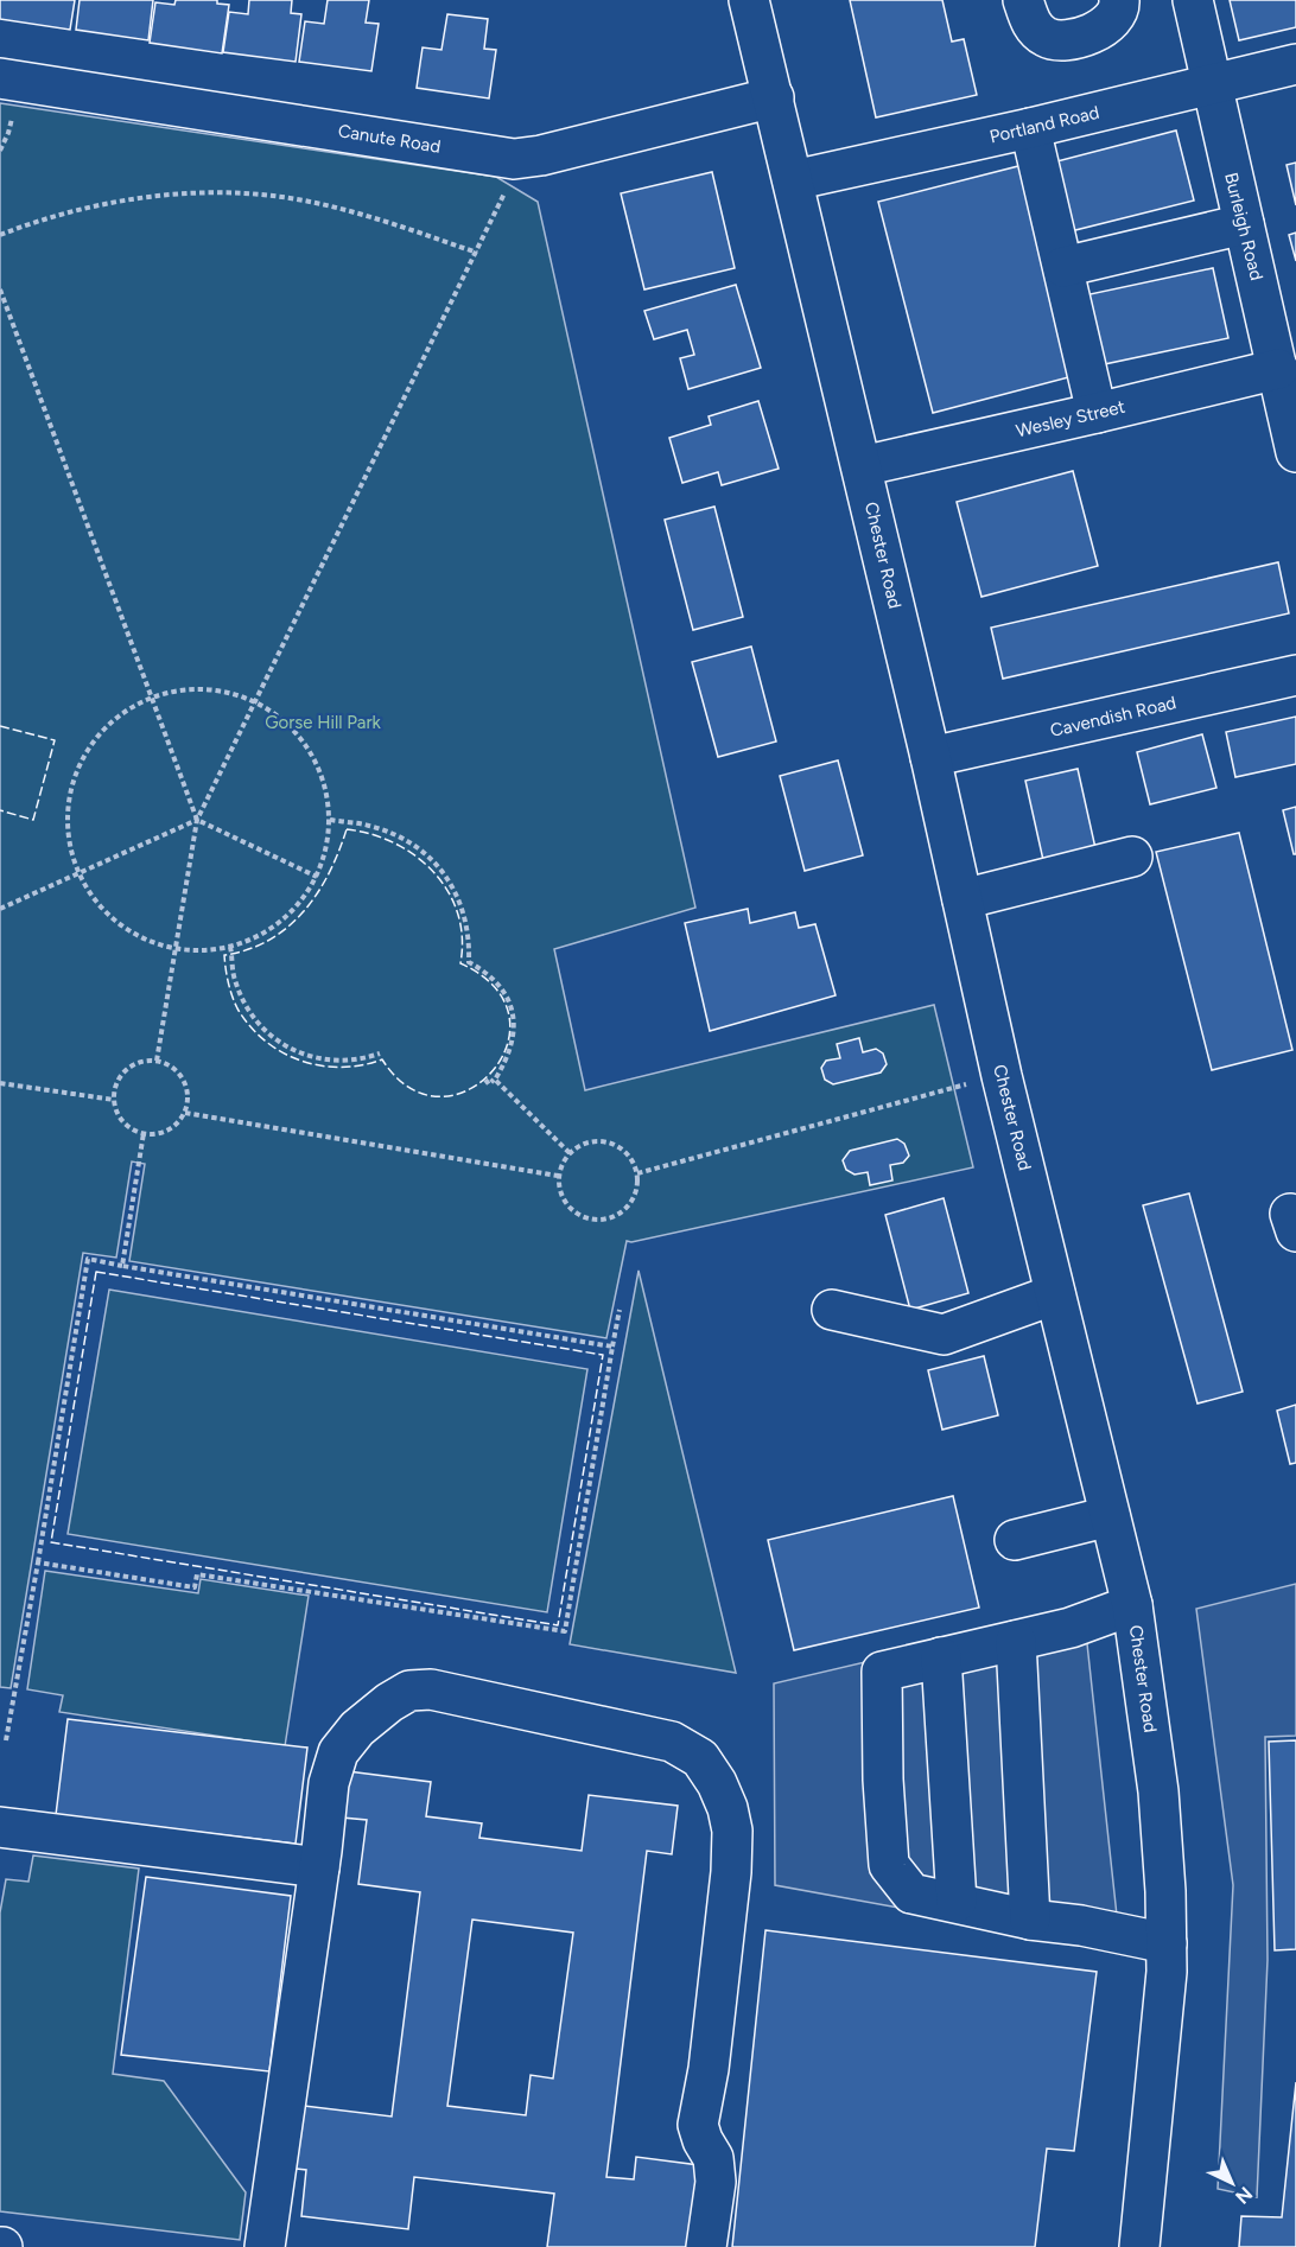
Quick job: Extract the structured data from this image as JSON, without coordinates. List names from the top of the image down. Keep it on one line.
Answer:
{"streets":{"main road":["Portland Road","Canute Road","Burleigh Road","Wesley Street","Chester Road","Cavendish Road"]},"crossings":[["Portland Road","Burleigh Road"],["Portland Road","Chester Road"],["Canute Road","Chester Road"],["Burleigh Road","Wesley Street"],["Wesley Street","Chester Road"],["Chester Road","Cavendish Road"]],"parks":["Gorse Hill Park"],"north":"bottom right"}
